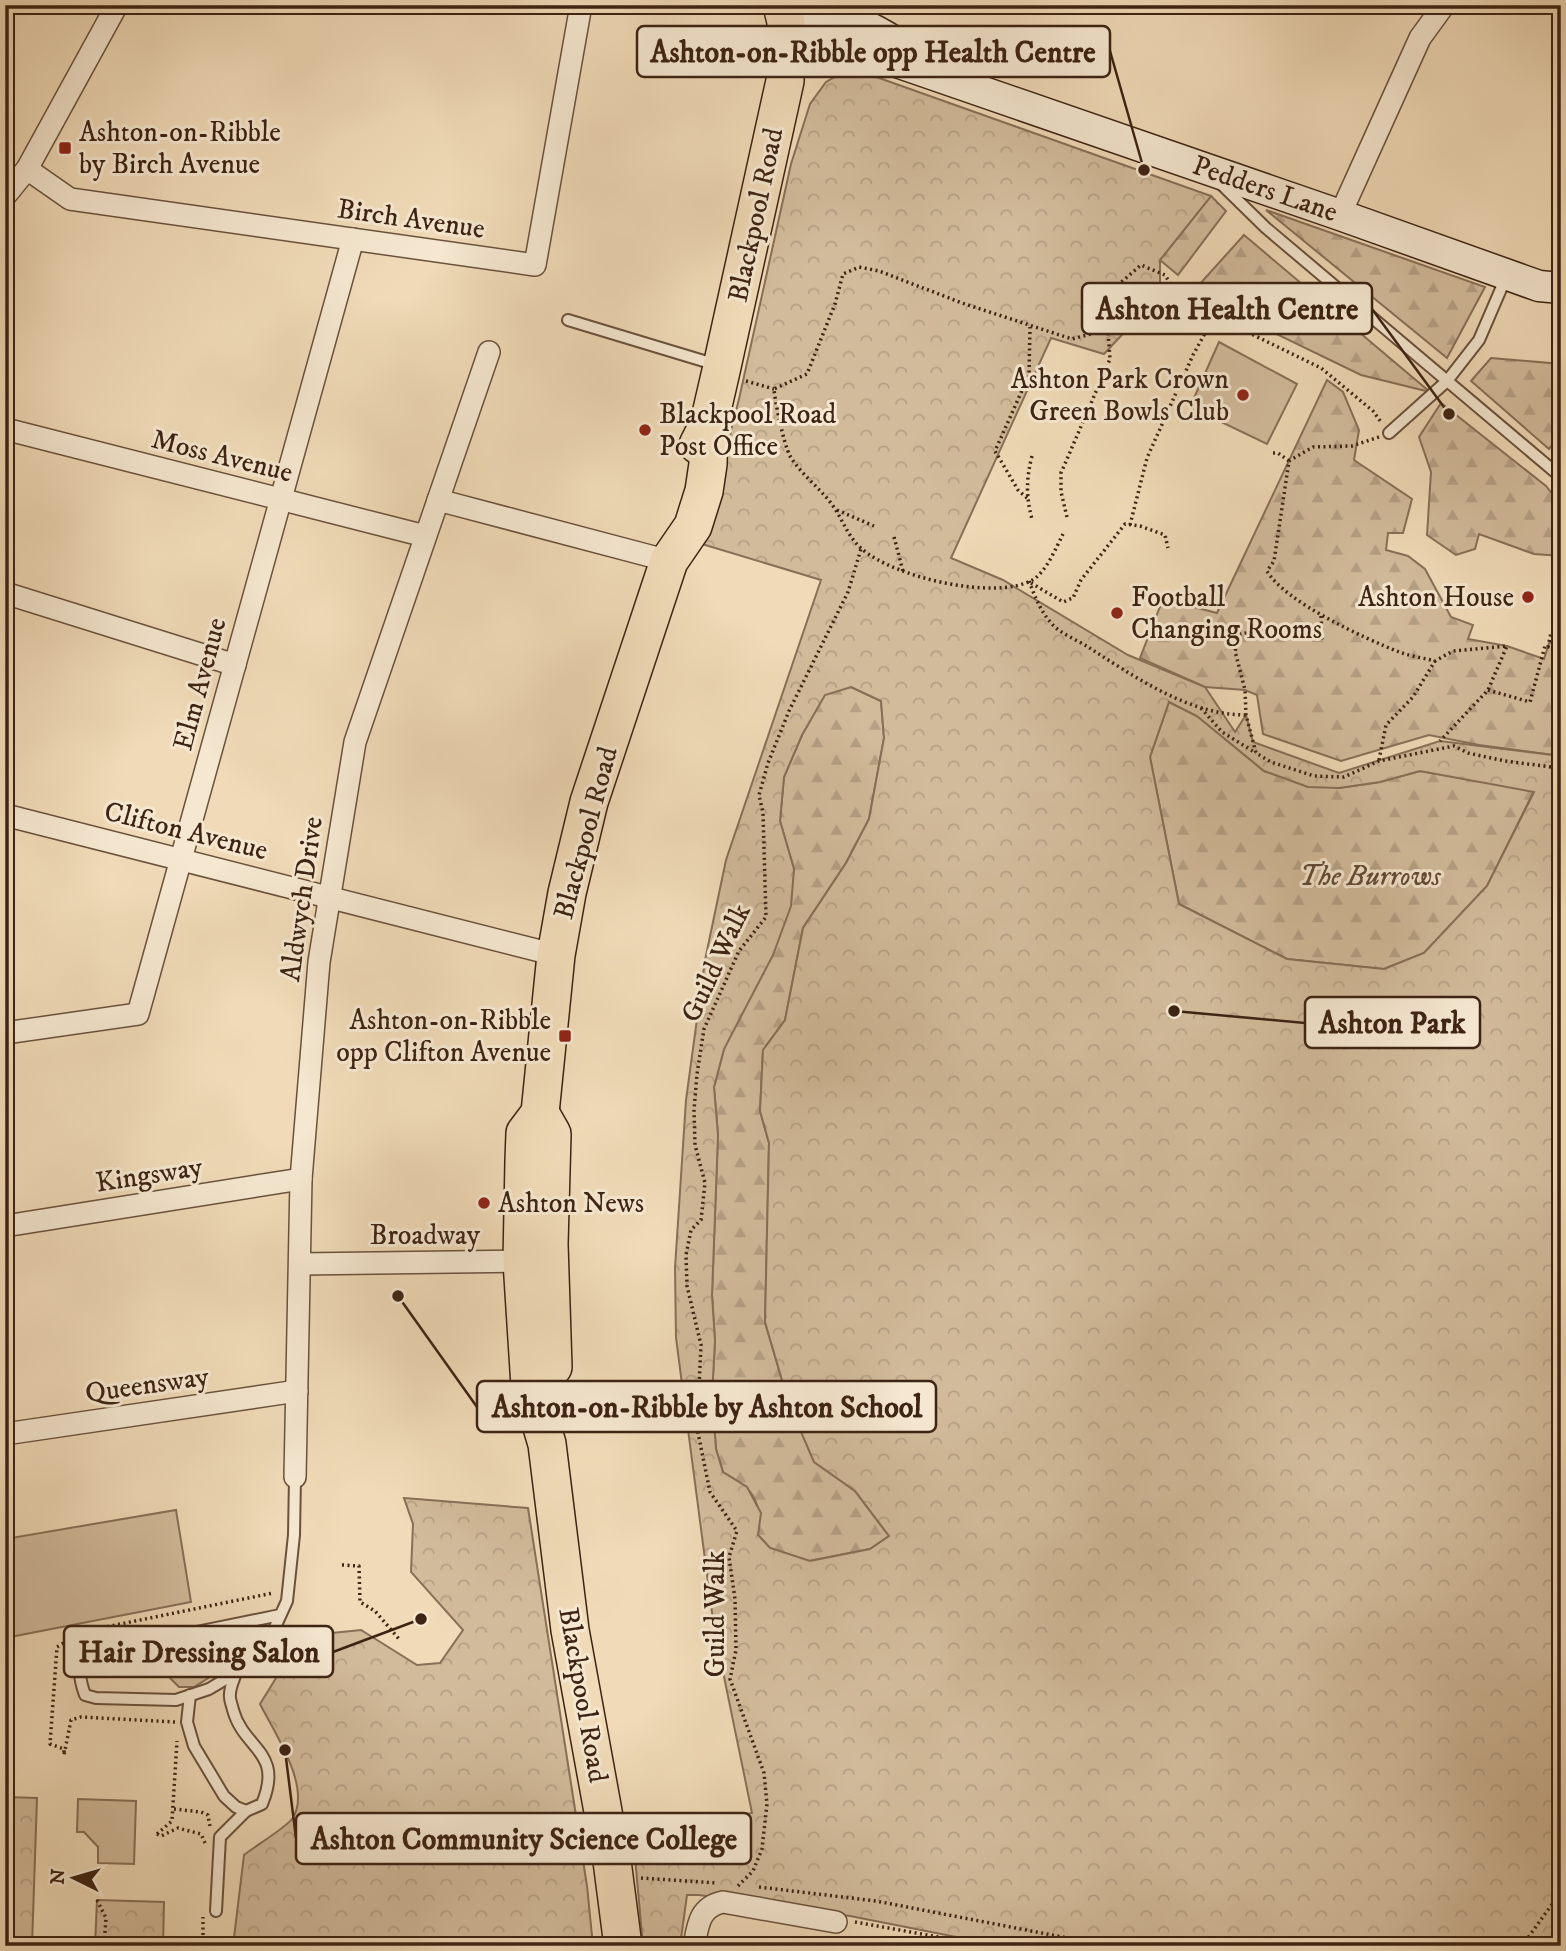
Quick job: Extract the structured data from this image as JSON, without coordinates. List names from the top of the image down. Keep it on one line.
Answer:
{"streets":{"highway":["Blackpool Road"],"street":["Pedders Lane","Birch Avenue","Moss Avenue","Elm Avenue","Clifton Avenue","Aldwych Drive","Kingsway","Broadway","Queensway"],"path":["Guild Walk"]},"crossings":[["Pedders Lane","Blackpool Road"],["Blackpool Road","Clifton Avenue"],["Blackpool Road","Broadway"],["Birch Avenue","Elm Avenue"],["Moss Avenue","Elm Avenue"],["Moss Avenue","Aldwych Drive"],["Elm Avenue","Clifton Avenue"],["Clifton Avenue","Aldwych Drive"],["Aldwych Drive","Kingsway"],["Aldwych Drive","Broadway"],["Aldwych Drive","Queensway"]],"parks":["The Burrows"],"places":{"transit":["Ashton-on-Ribble by Birch Avenue","Ashton-on-Ribble opp Clifton Avenue"],"other":["Ashton-on-Ribble opp Health Centre","Ashton Park Crown Green Bowls Club","Ashton Health Centre","Blackpool Road Post Office","Ashton House","Football Changing Rooms","Ashton Park","Ashton News","Ashton-on-Ribble by Ashton School","Hair Dressing Salon","Ashton Community Science College"]},"north":"left"}
